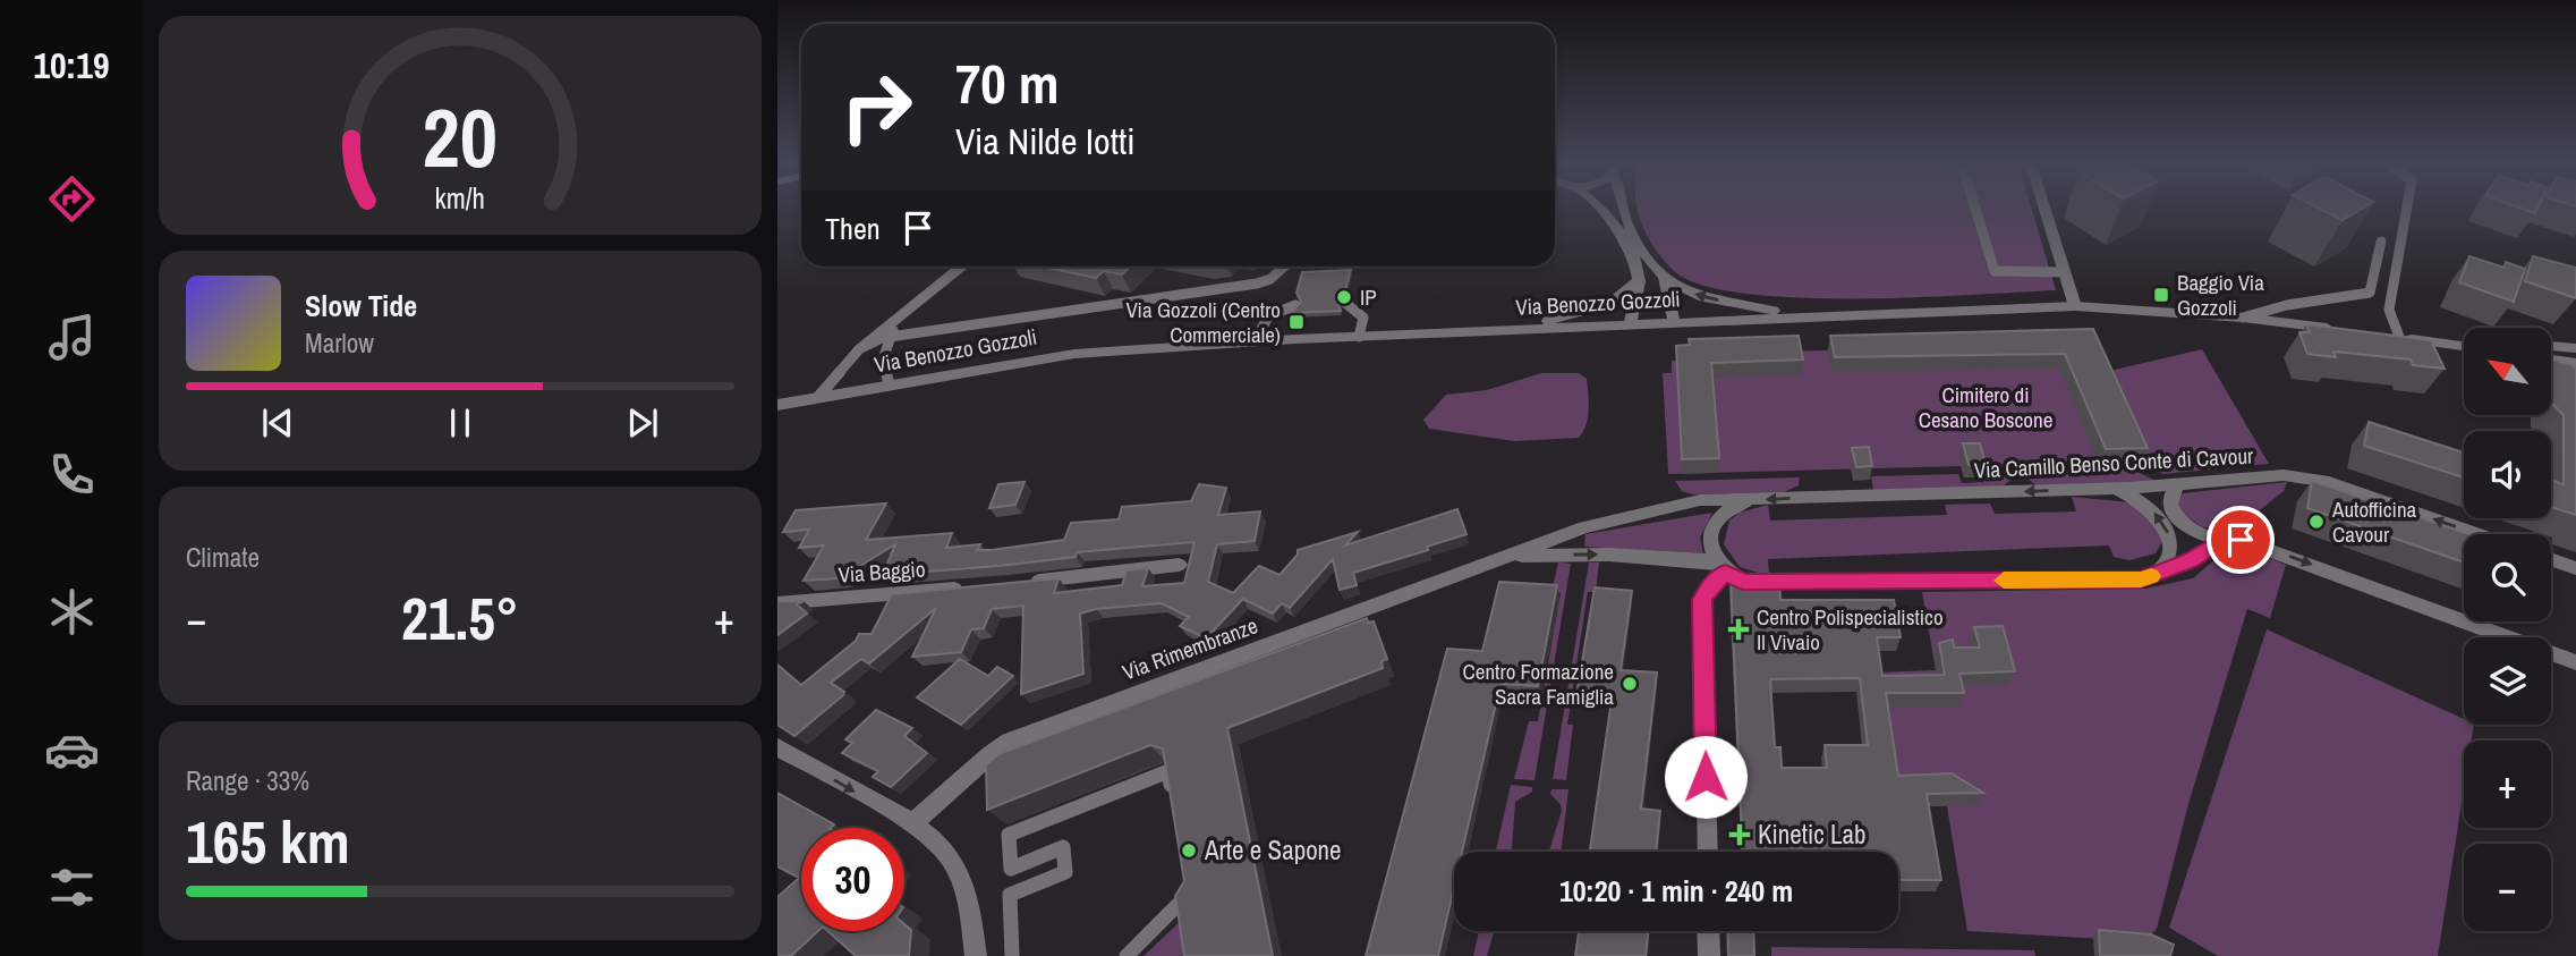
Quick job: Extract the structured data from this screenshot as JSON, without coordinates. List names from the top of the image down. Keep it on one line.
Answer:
{"streets":{"street":["Via Benozzo Gozzoli","Via Camillo Benso Conte di Cavour","Via Baggio","Via Rimembranze"]},"crossings":[["Via Camillo Benso Conte di Cavour","Via Rimembranze"]],"parks":["Cimitero di Cesano Boscone"],"places":{"transit":["Baggio Via Gozzoli","Via Gozzoli (Centro Commerciale)"],"other":["IP","Autofficina Cavour","Centro Formazione Sacra Famiglia","Arte e Sapone"],"health":["Centro Polispecialistico Il Vivaio","Kinetic Lab"]},"north":"top left","page":{"tabs":"10:19","turn":["70 m","Via Nilde Iotti"],"then":"Then","song":["Slow Tide","Marlow"],"map_buttons":["+","−"],"tile":["Climate",["Range · 33%","165 km"]],"heat":["−","21.5°","+"],"limit":"30","trip":"10:20 · 1 min · 240 m","gauge":["20","km/h"]}}
